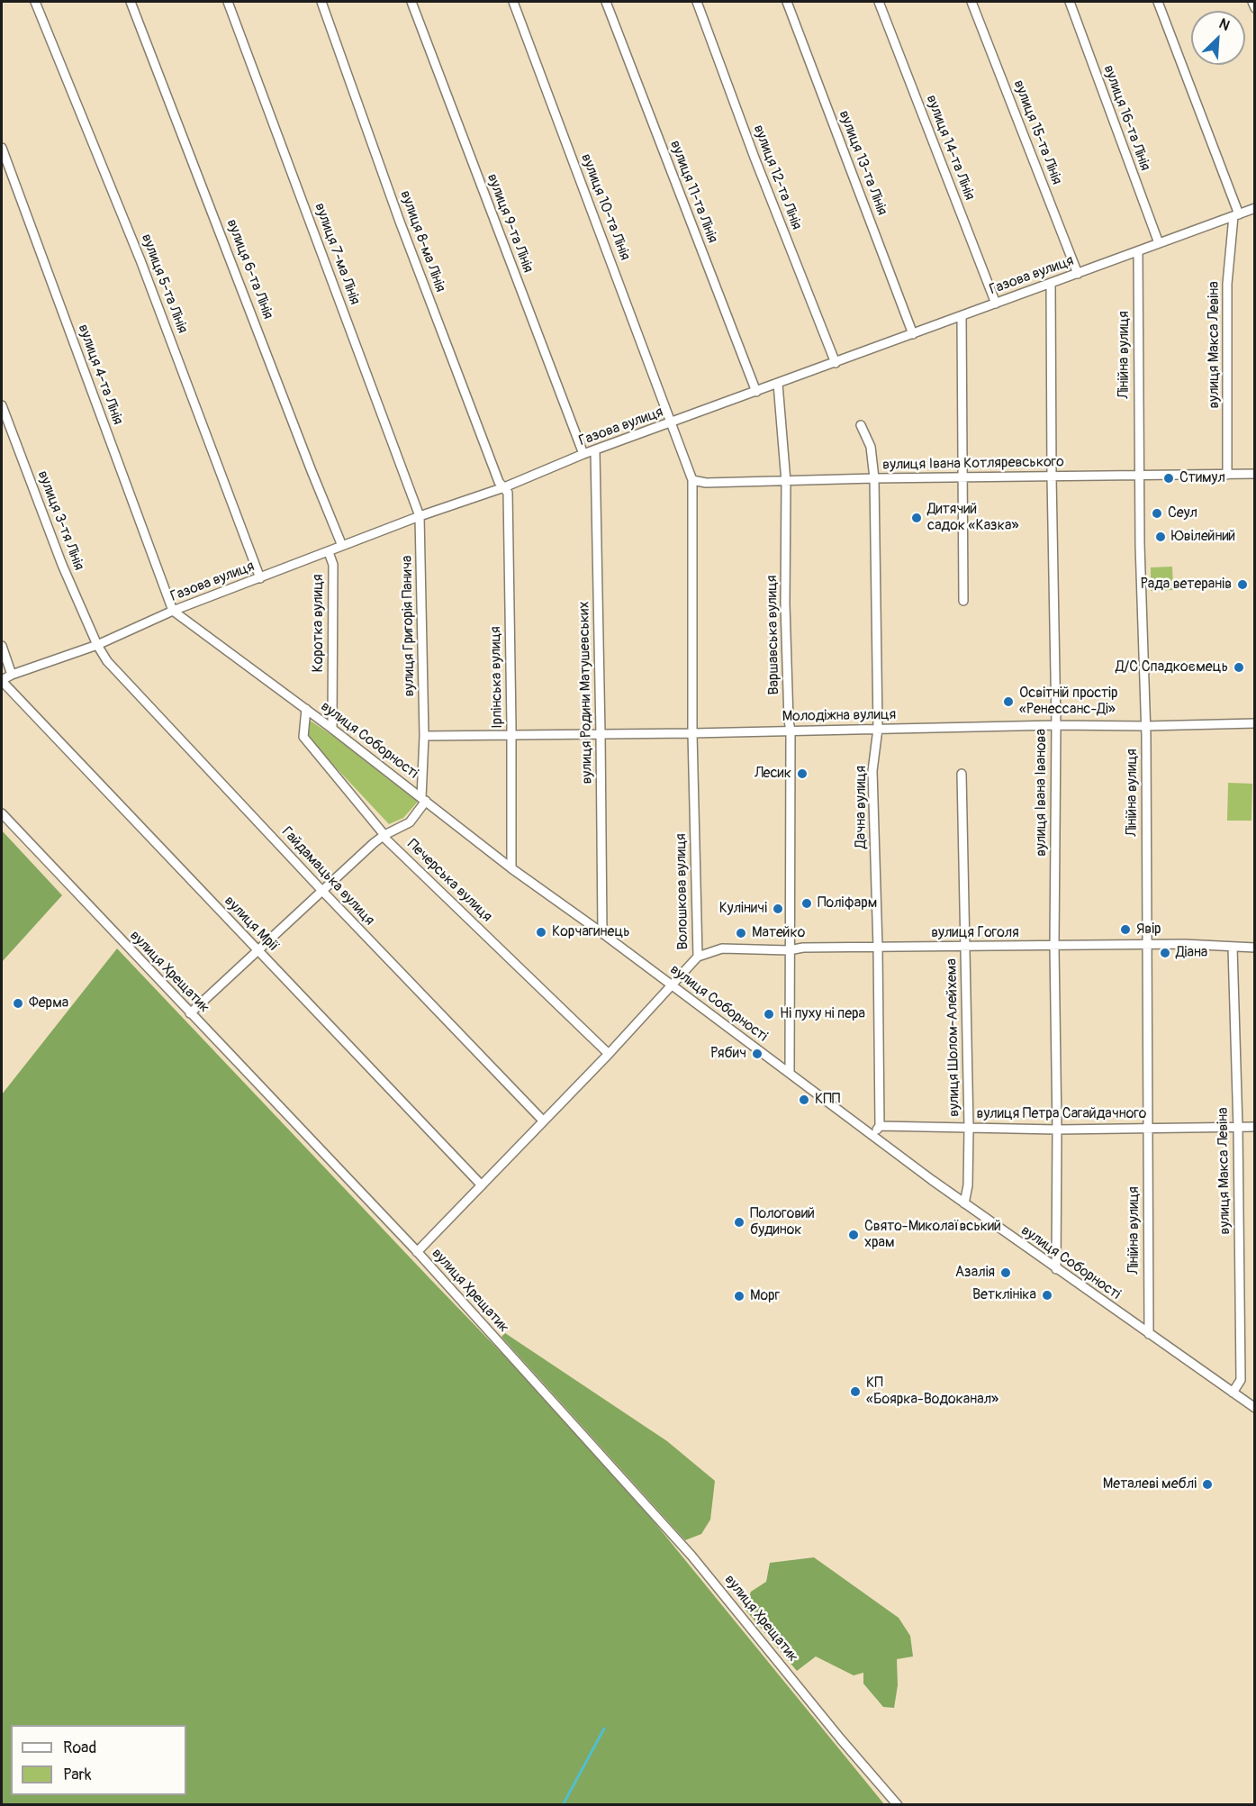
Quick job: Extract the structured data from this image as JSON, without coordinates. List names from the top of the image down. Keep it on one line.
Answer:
{"streets":{"street":["вулиця 16-та Лінія","вулиця 15-та Лінія","вулиця 14-та Лінія","вулиця 13-та Лінія","вулиця 12-та Лінія","вулиця 11-та Лінія","вулиця 10-та Лінія","вулиця 9-та Лінія","вулиця 8-ма Лінія","вулиця 7-ма Лінія","вулиця 6-та Лінія","Газова вулиця","вулиця 5-та Лінія","вулиця Макса Левіна","Лінійна вулиця","вулиця 4-та Лінія","вулиця Івана Котляревського","вулиця 3-тя Лінія","Коротка вулиця","вулиця Григорія Панича","Варшавська вулиця","Ірпінська вулиця","вулиця Родини Матушевських","Молодіжна вулиця","вулиця Соборності","вулиця Івана Іванова","Дачна вулиця","Гайдамацька вулиця","Печерська вулиця","Волошкова вулиця","вулиця Мрії","вулиця Гоголя","вулиця Хрещатик","вулиця Шолом-Алейхема","вулиця Петра Сагайдачного"]},"crossings":[["вулиця 16-та Лінія","Газова вулиця"],["вулиця 15-та Лінія","Газова вулиця"],["вулиця 14-та Лінія","Газова вулиця"],["вулиця 13-та Лінія","Газова вулиця"],["вулиця 12-та Лінія","Газова вулиця"],["вулиця 11-та Лінія","Газова вулиця"],["вулиця 10-та Лінія","Газова вулиця"],["вулиця 10-та Лінія","Волошкова вулиця"],["вулиця 9-та Лінія","Газова вулиця"],["вулиця 8-ма Лінія","Газова вулиця"],["вулиця 8-ма Лінія","Ірпінська вулиця"],["вулиця 7-ма Лінія","Газова вулиця"],["вулиця 7-ма Лінія","вулиця Григорія Панича"],["вулиця 6-та Лінія","Газова вулиця"],["Газова вулиця","вулиця 5-та Лінія"],["Газова вулиця","вулиця Макса Левіна"],["Газова вулиця","Лінійна вулиця"],["Газова вулиця","вулиця 4-та Лінія"],["Газова вулиця","вулиця 3-тя Лінія"],["Газова вулиця","Коротка вулиця"],["Газова вулиця","вулиця Григорія Панича"],["Газова вулиця","Варшавська вулиця"],["Газова вулиця","Ірпінська вулиця"],["Газова вулиця","вулиця Родини Матушевських"],["Газова вулиця","вулиця Соборності"],["Газова вулиця","вулиця Івана Іванова"],["Газова вулиця","Гайдамацька вулиця"],["Газова вулиця","Волошкова вулиця"],["Газова вулиця","вулиця Мрії"],["вулиця Макса Левіна","вулиця Івана Котляревського"],["вулиця Макса Левіна","вулиця Соборності"],["вулиця Макса Левіна","вулиця Гоголя"],["вулиця Макса Левіна","вулиця Петра Сагайдачного"],["Лінійна вулиця","вулиця Івана Котляревського"],["Лінійна вулиця","Молодіжна вулиця"],["Лінійна вулиця","вулиця Соборності"],["Лінійна вулиця","вулиця Гоголя"],["Лінійна вулиця","вулиця Петра Сагайдачного"],["вулиця 4-та Лінія","вулиця Соборності"],["вулиця Івана Котляревського","Варшавська вулиця"],["вулиця Івана Котляревського","вулиця Івана Іванова"],["вулиця Івана Котляревського","Дачна вулиця"],["вулиця Івана Котляревського","Волошкова вулиця"],["вулиця 3-тя Лінія","Гайдамацька вулиця"],["Коротка вулиця","вулиця Соборності"],["вулиця Григорія Панича","Молодіжна вулиця"],["вулиця Григорія Панича","вулиця Соборності"],["Варшавська вулиця","Молодіжна вулиця"],["Варшавська вулиця","вулиця Соборності"],["Варшавська вулиця","вулиця Гоголя"],["Ірпінська вулиця","Молодіжна вулиця"],["Ірпінська вулиця","вулиця Соборності"],["вулиця Родини Матушевських","Молодіжна вулиця"],["вулиця Родини Матушевських","вулиця Соборності"],["Молодіжна вулиця","вулиця Івана Іванова"],["Молодіжна вулиця","Дачна вулиця"],["Молодіжна вулиця","Волошкова вулиця"],["вулиця Соборності","вулиця Івана Іванова"],["вулиця Соборності","Печерська вулиця"],["вулиця Соборності","Волошкова вулиця"],["вулиця Соборності","вулиця Шолом-Алейхема"],["вулиця Івана Іванова","вулиця Гоголя"],["вулиця Івана Іванова","вулиця Петра Сагайдачного"],["Дачна вулиця","вулиця Гоголя"],["Дачна вулиця","вулиця Петра Сагайдачного"],["Гайдамацька вулиця","Волошкова вулиця"],["Печерська вулиця","Волошкова вулиця"],["Волошкова вулиця","вулиця Мрії"],["Волошкова вулиця","вулиця Гоголя"],["Волошкова вулиця","вулиця Хрещатик"],["вулиця Гоголя","вулиця Шолом-Алейхема"],["вулиця Шолом-Алейхема","вулиця Петра Сагайдачного"]],"places":["Стимул","Сеул","Дитячий садок «Казка»","Ювілейний","Рада ветеранів","Д/С Спадкоємець","Освітній простір «Ренессанс-Ді»","Лесик","Поліфарм","Куліничі","Явір","Корчагинець","Матейко","Діана","Ферма","Ні пуху ні пера","Рябич","КПП","Пологовий будинок","Свято-Миколаївський храм","Азалія","Ветклініка","Морг","КП «Боярка-Водоканал»","Металеві меблі"],"legend":["Road","Park"],"north":"top right"}
